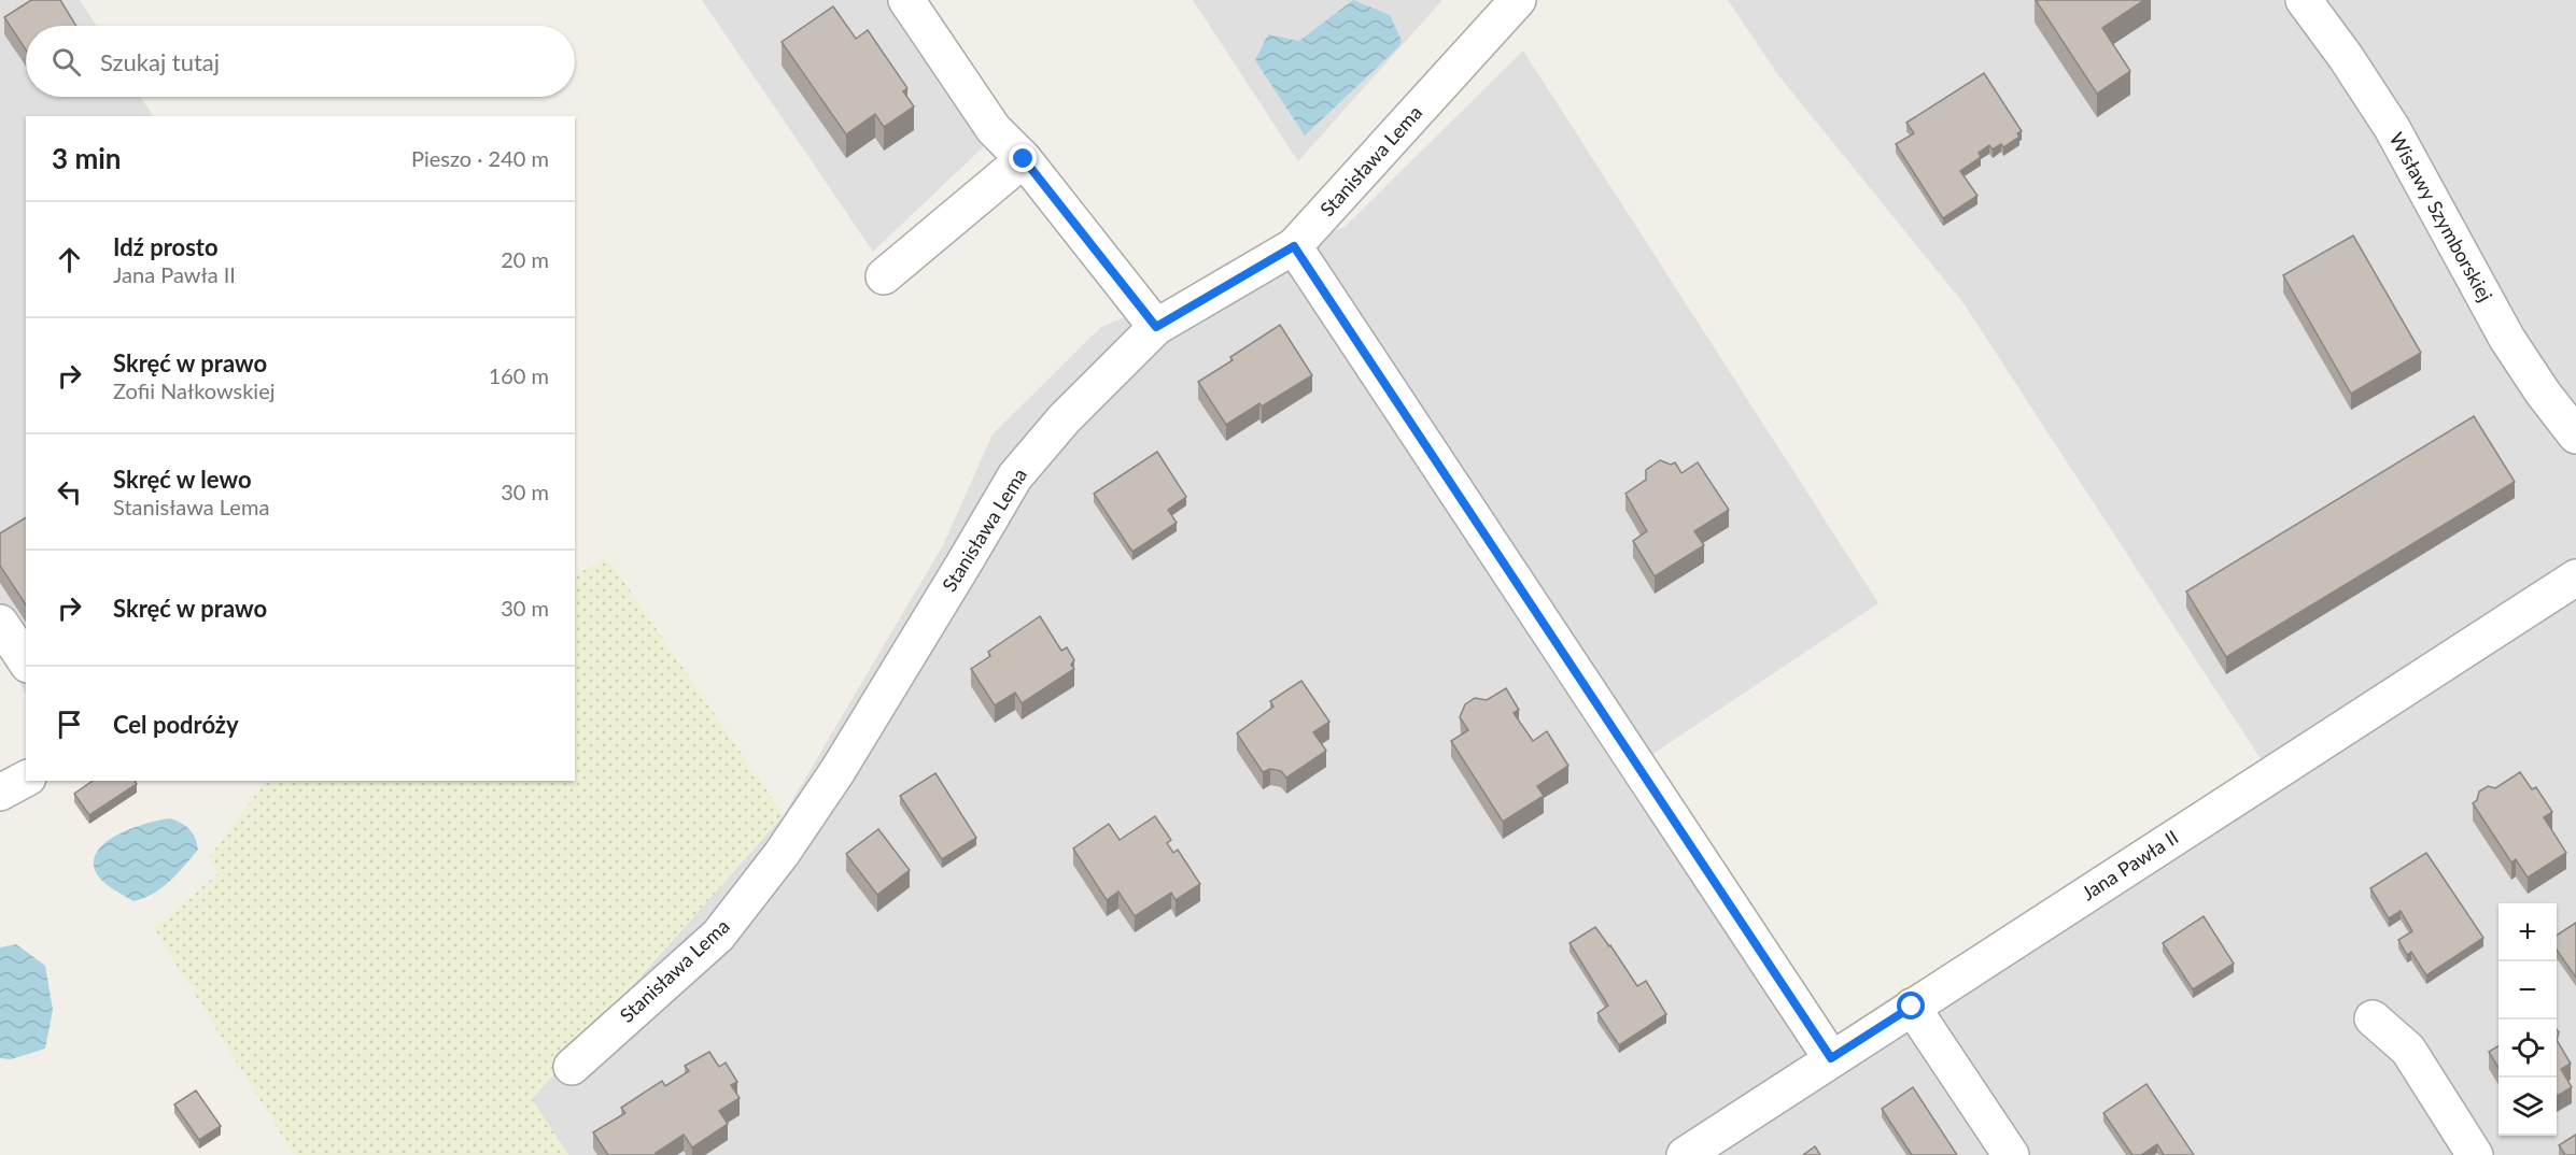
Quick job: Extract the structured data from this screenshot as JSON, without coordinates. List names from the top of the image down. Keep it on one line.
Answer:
{"streets":{"street":["Stanisława Lema","Wisławy Szymborskiej","Jana Pawła II"]},"page":{"search":"Szukaj tutaj","heading":["3 min","Pieszo · 240 m"],"list":[["Idź prosto","Jana Pawła II","20 m"],["Skręć w prawo","Zofii Nałkowskiej","160 m"],["Skręć w lewo","Stanisława Lema","30 m"],["Skręć w prawo","30 m"],"Cel podróży"],"map_buttons":["+","−"]}}
